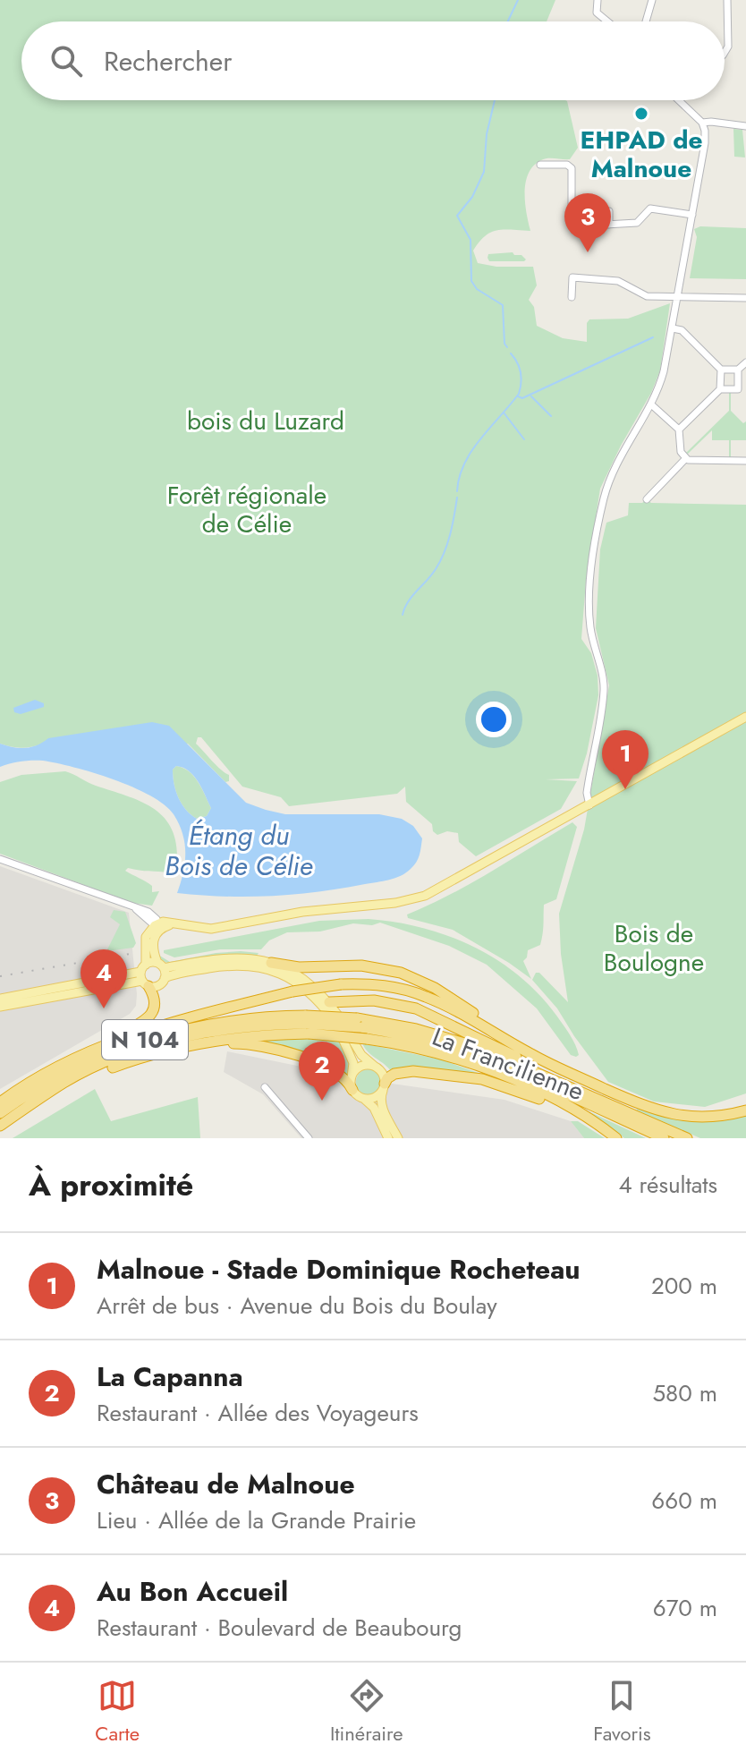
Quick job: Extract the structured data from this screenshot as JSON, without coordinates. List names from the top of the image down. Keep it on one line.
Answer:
{"streets":{"highway":["N 104","La Francilienne"]},"water":["Étang du Bois de Célie"],"parks":["bois du Luzard","Forêt régionale de Célie","Bois de Boulogne"],"places":["EHPAD de Malnoue"],"page":{"search":"Rechercher","pins":["3","1","4","2"],"heading":["À proximité","4 résultats"],"list":[{"mark":"1","name":"Malnoue - Stade Dominique Rocheteau","note":"Arrêt de bus · Avenue du Bois du Boulay","value":"200 m"},{"mark":"2","name":"La Capanna","note":"Restaurant · Allée des Voyageurs","value":"580 m"},{"mark":"3","name":"Château de Malnoue","note":"Lieu · Allée de la Grande Prairie","value":"660 m"},{"mark":"4","name":"Au Bon Accueil","note":"Restaurant · Boulevard de Beaubourg","value":"670 m"}],"nav":["Carte","Itinéraire","Favoris"]}}
